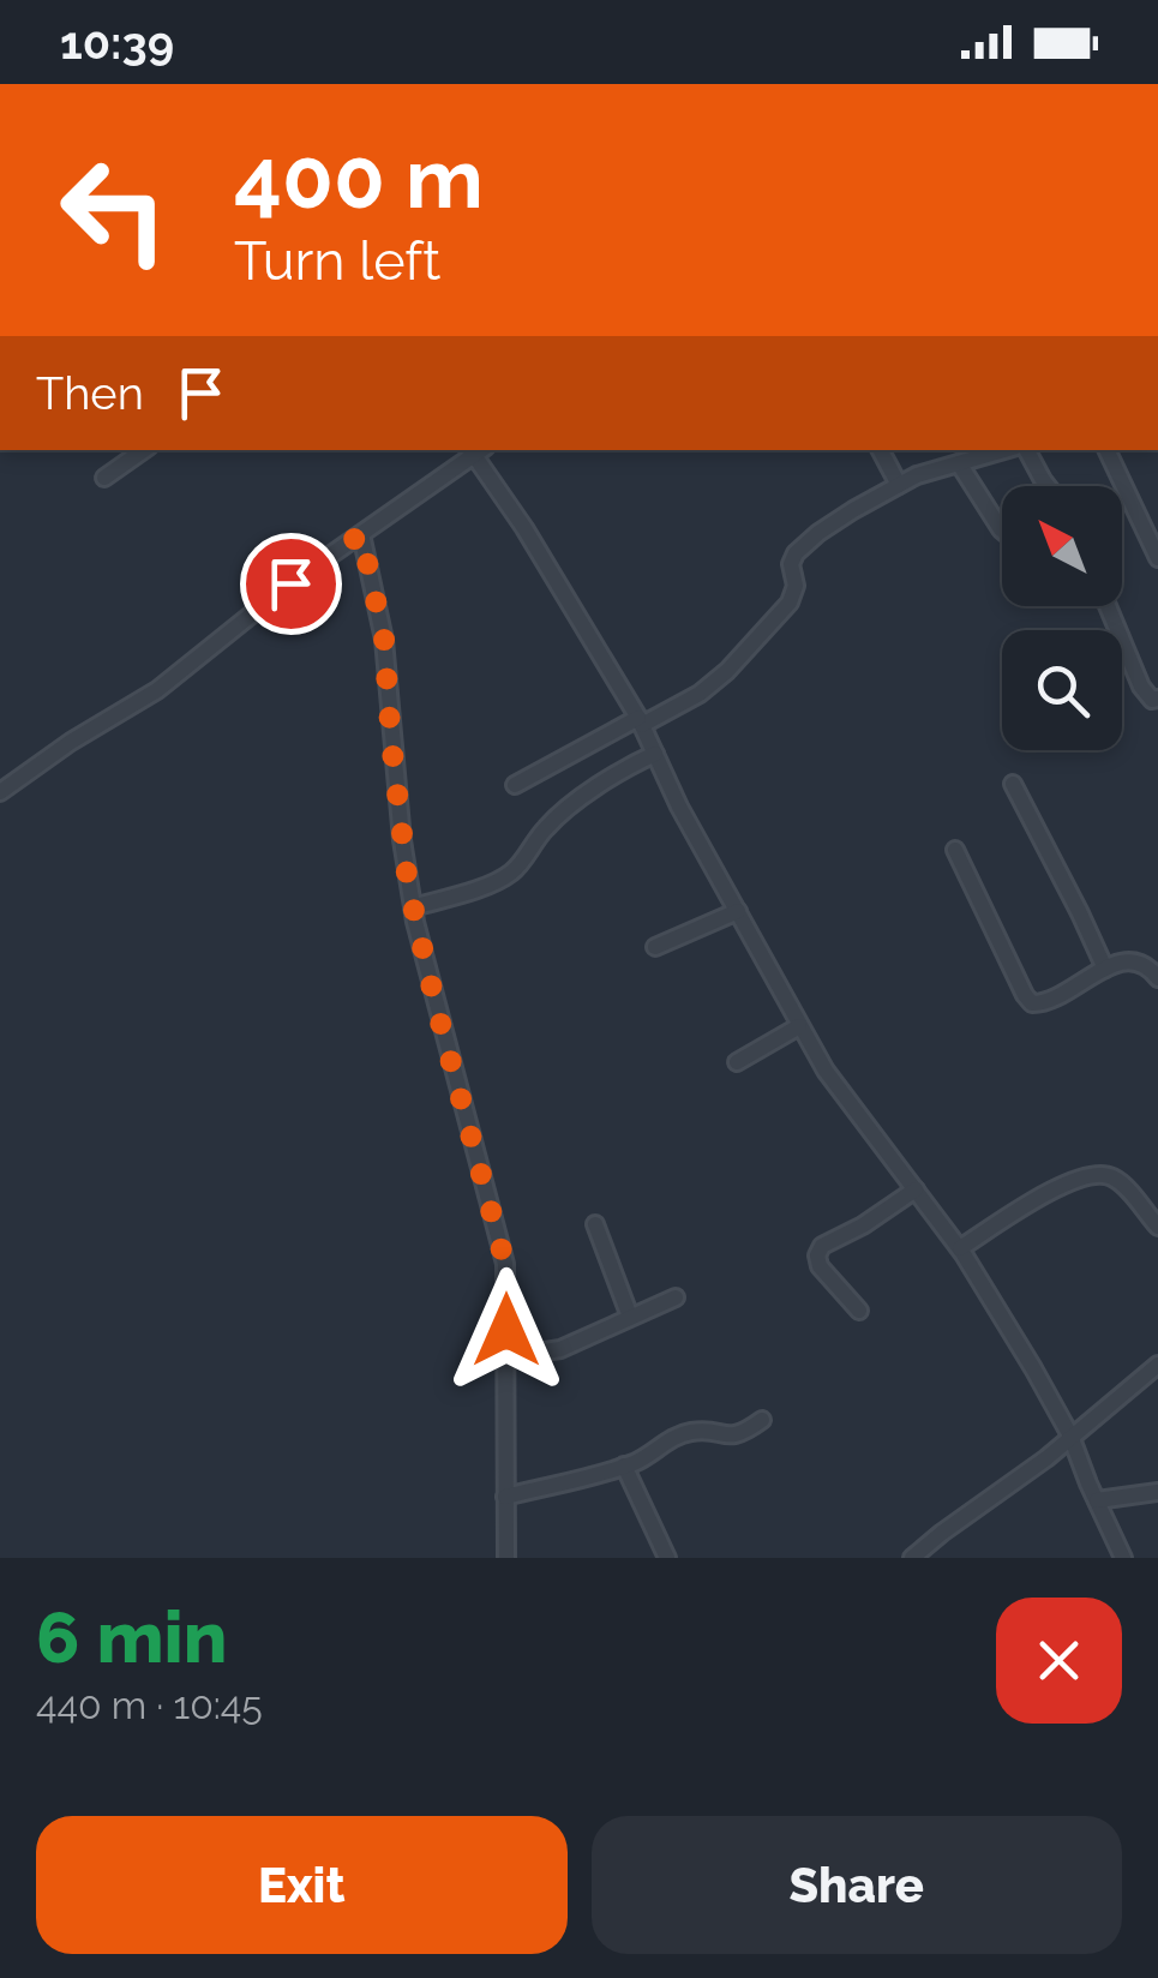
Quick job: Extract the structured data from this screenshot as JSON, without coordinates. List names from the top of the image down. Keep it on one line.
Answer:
{"north":"top left","page":{"status":"10:39","turn":["400 m","Turn left"],"then":"Then","heading":["6 min","440 m · 10:45"],"buttons":["Exit","Share"]}}
